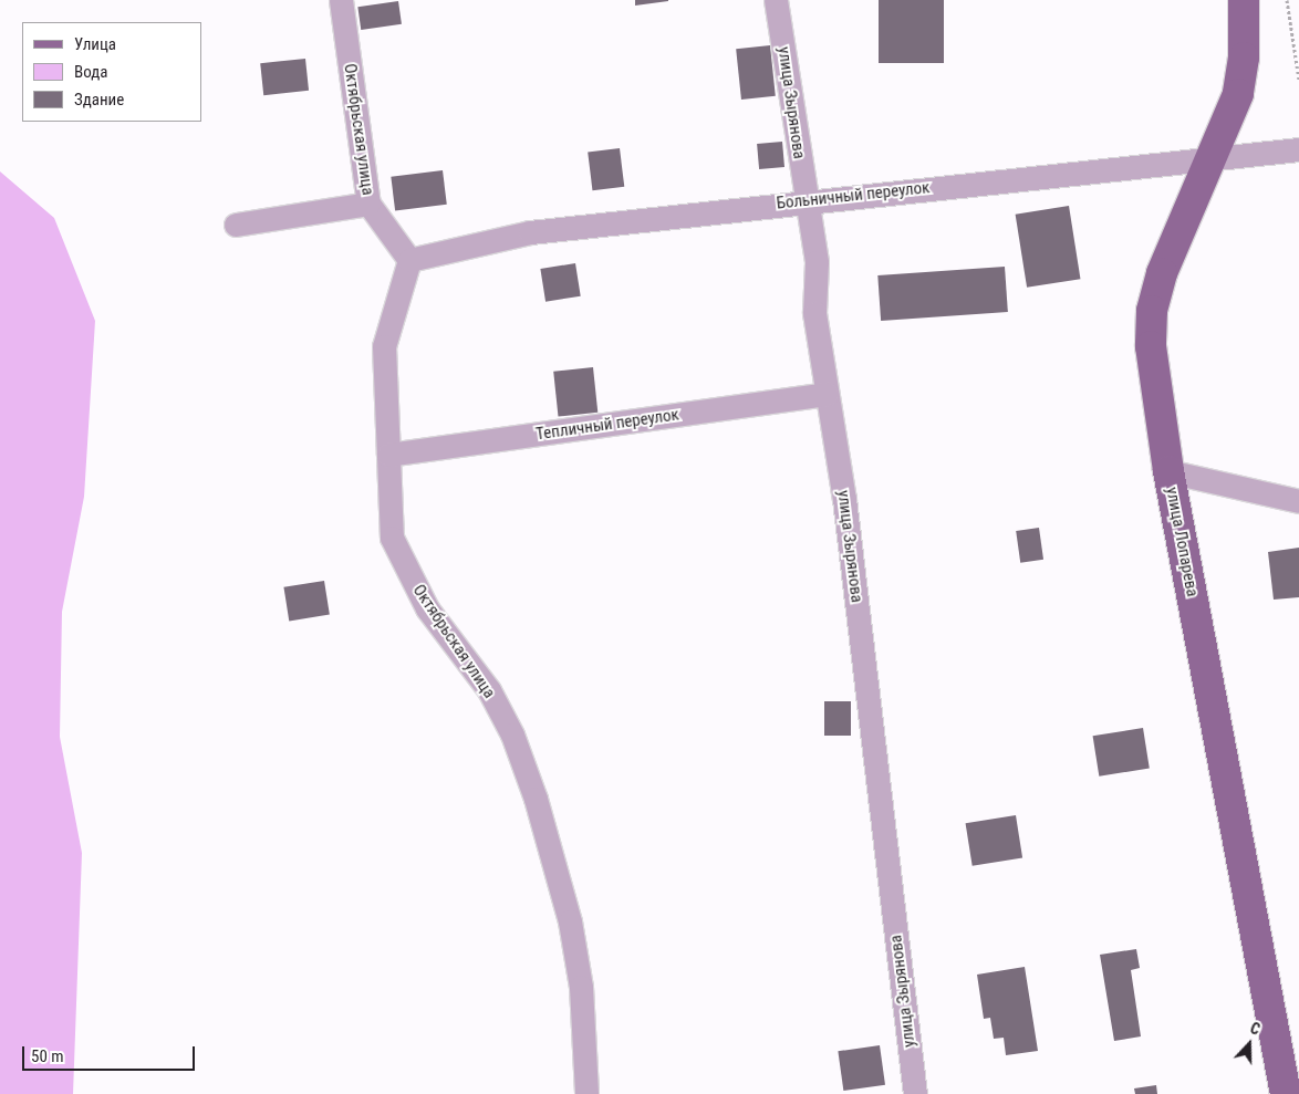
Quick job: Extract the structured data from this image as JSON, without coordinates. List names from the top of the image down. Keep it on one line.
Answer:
{"streets":{"main road":["улица Лопарева"],"street":["улица Зырянова","Октябрьская улица","Больничный переулок","Тепличный переулок"]},"crossings":[["улица Зырянова","Больничный переулок"],["улица Зырянова","Тепличный переулок"],["Октябрьская улица","Больничный переулок"],["Октябрьская улица","Тепличный переулок"],["Больничный переулок","улица Лопарева"]],"legend":["Улица","Вода","Здание"],"scale_bar":"50 m","north":"top"}
